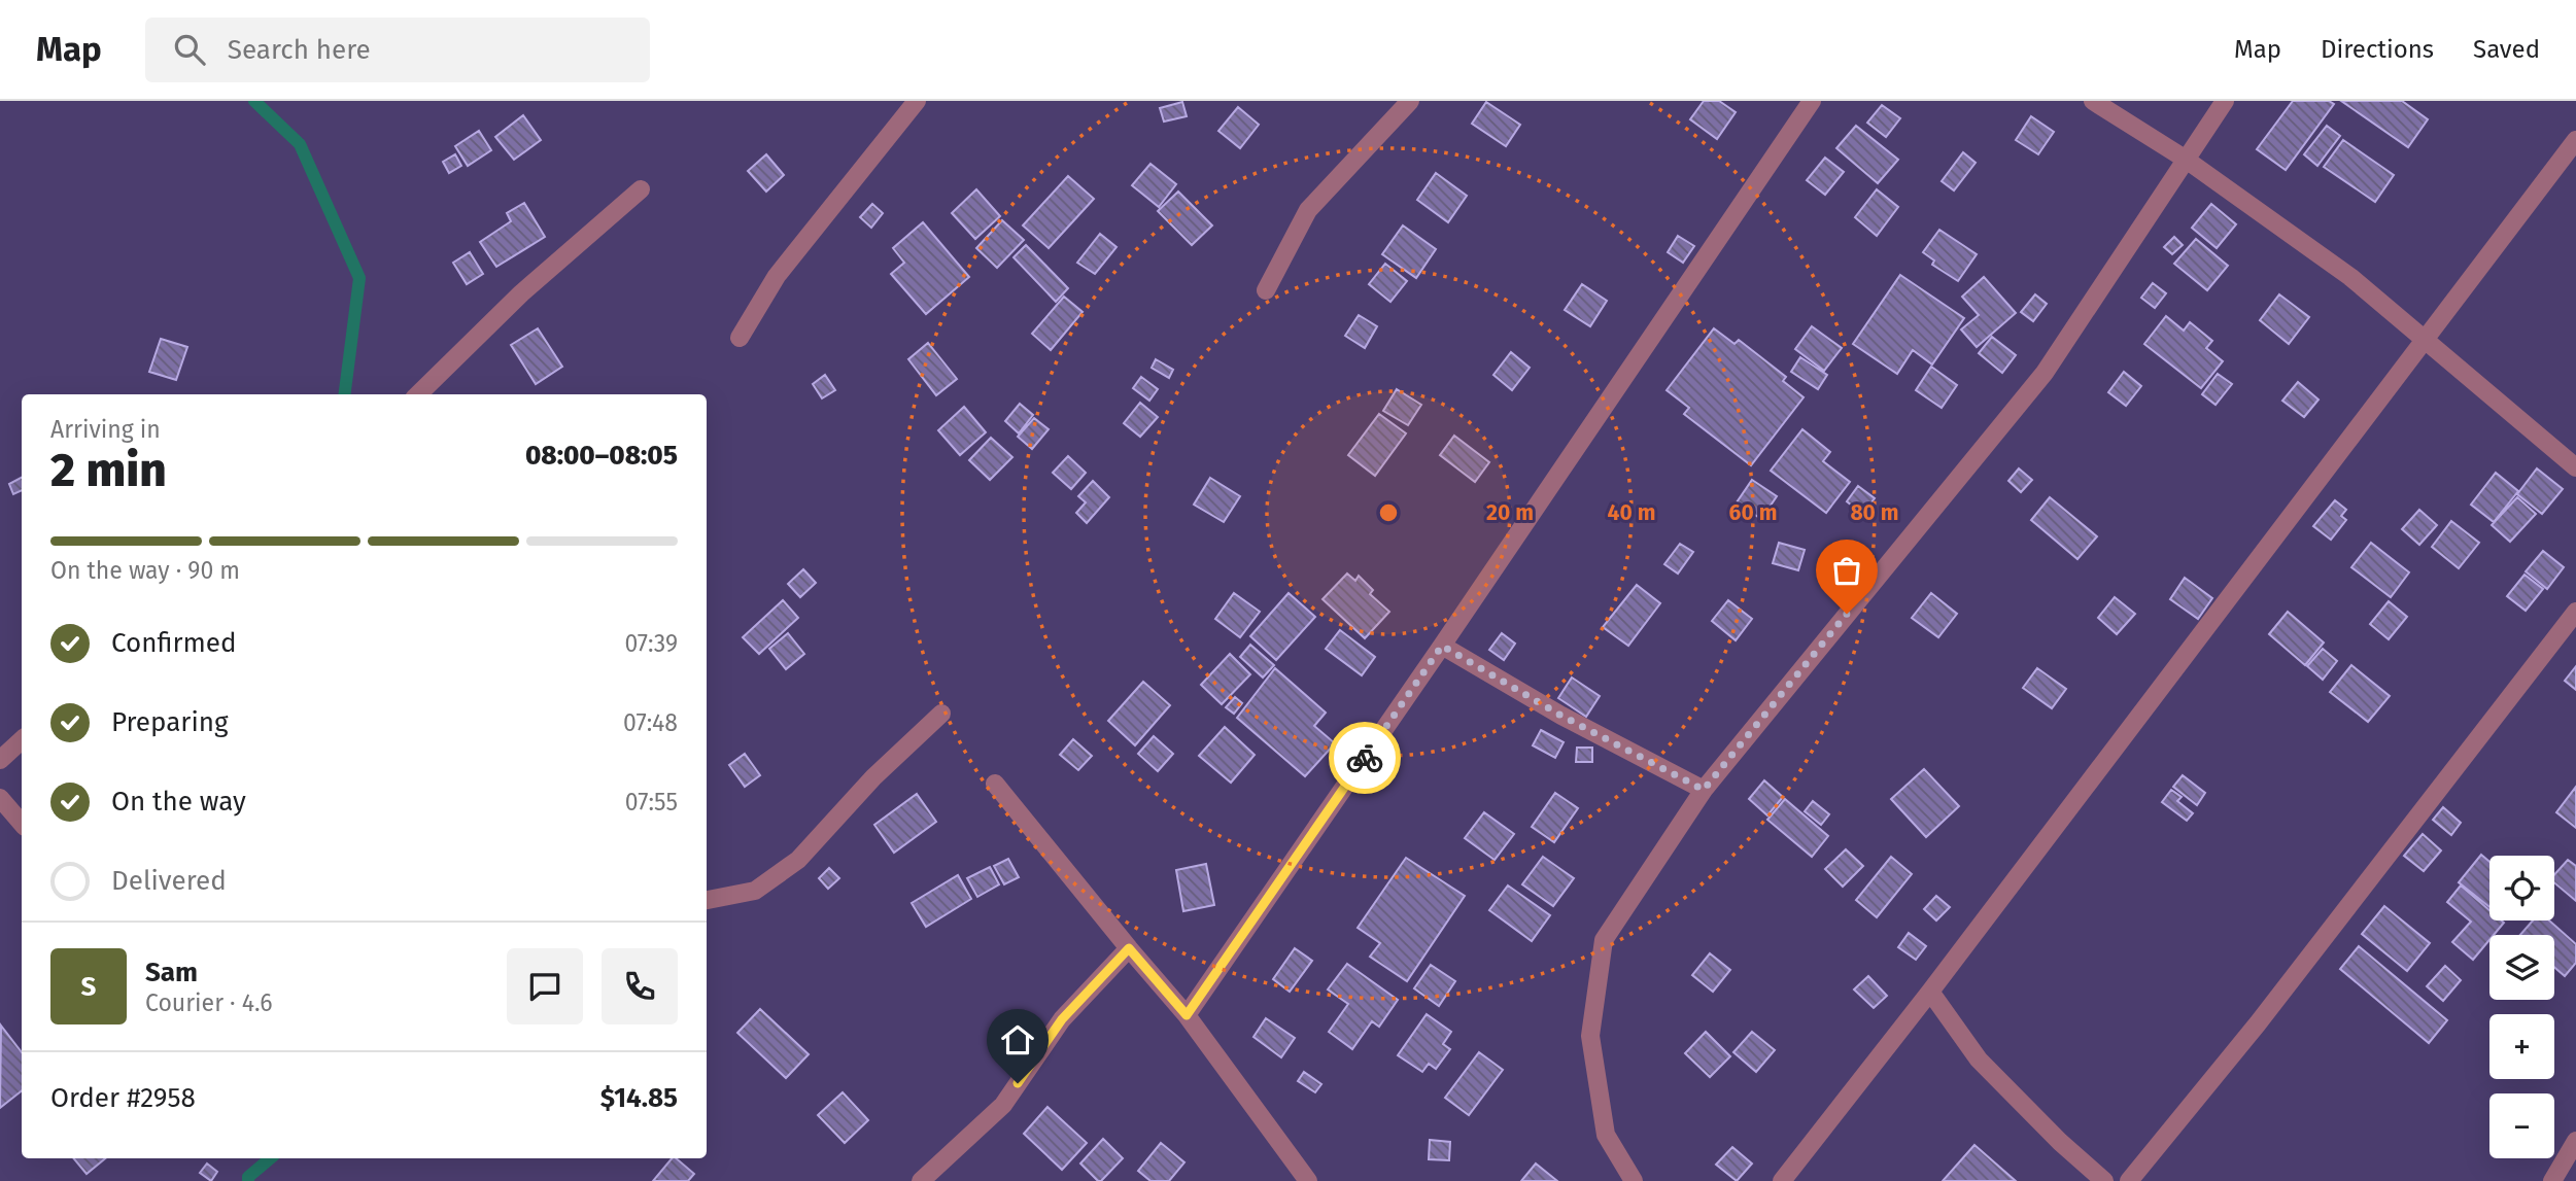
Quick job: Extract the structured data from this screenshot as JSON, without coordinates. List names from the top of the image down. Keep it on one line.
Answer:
{"page":{"header":"Map","search":"Search here","nav":["Map","Directions","Saved"],"heading":["2 min","Arriving in","08:00–08:05"],"panel":["Sam","Courier · 4.6","Order #2958","$14.85"],"bar":"On the way · 90 m","list":[["Confirmed","07:39"],["Preparing","07:48"],["On the way","07:55"],"Delivered"],"map_buttons":["+","−"],"round":"S"},"rings":["20 m","40 m","60 m","80 m"]}
